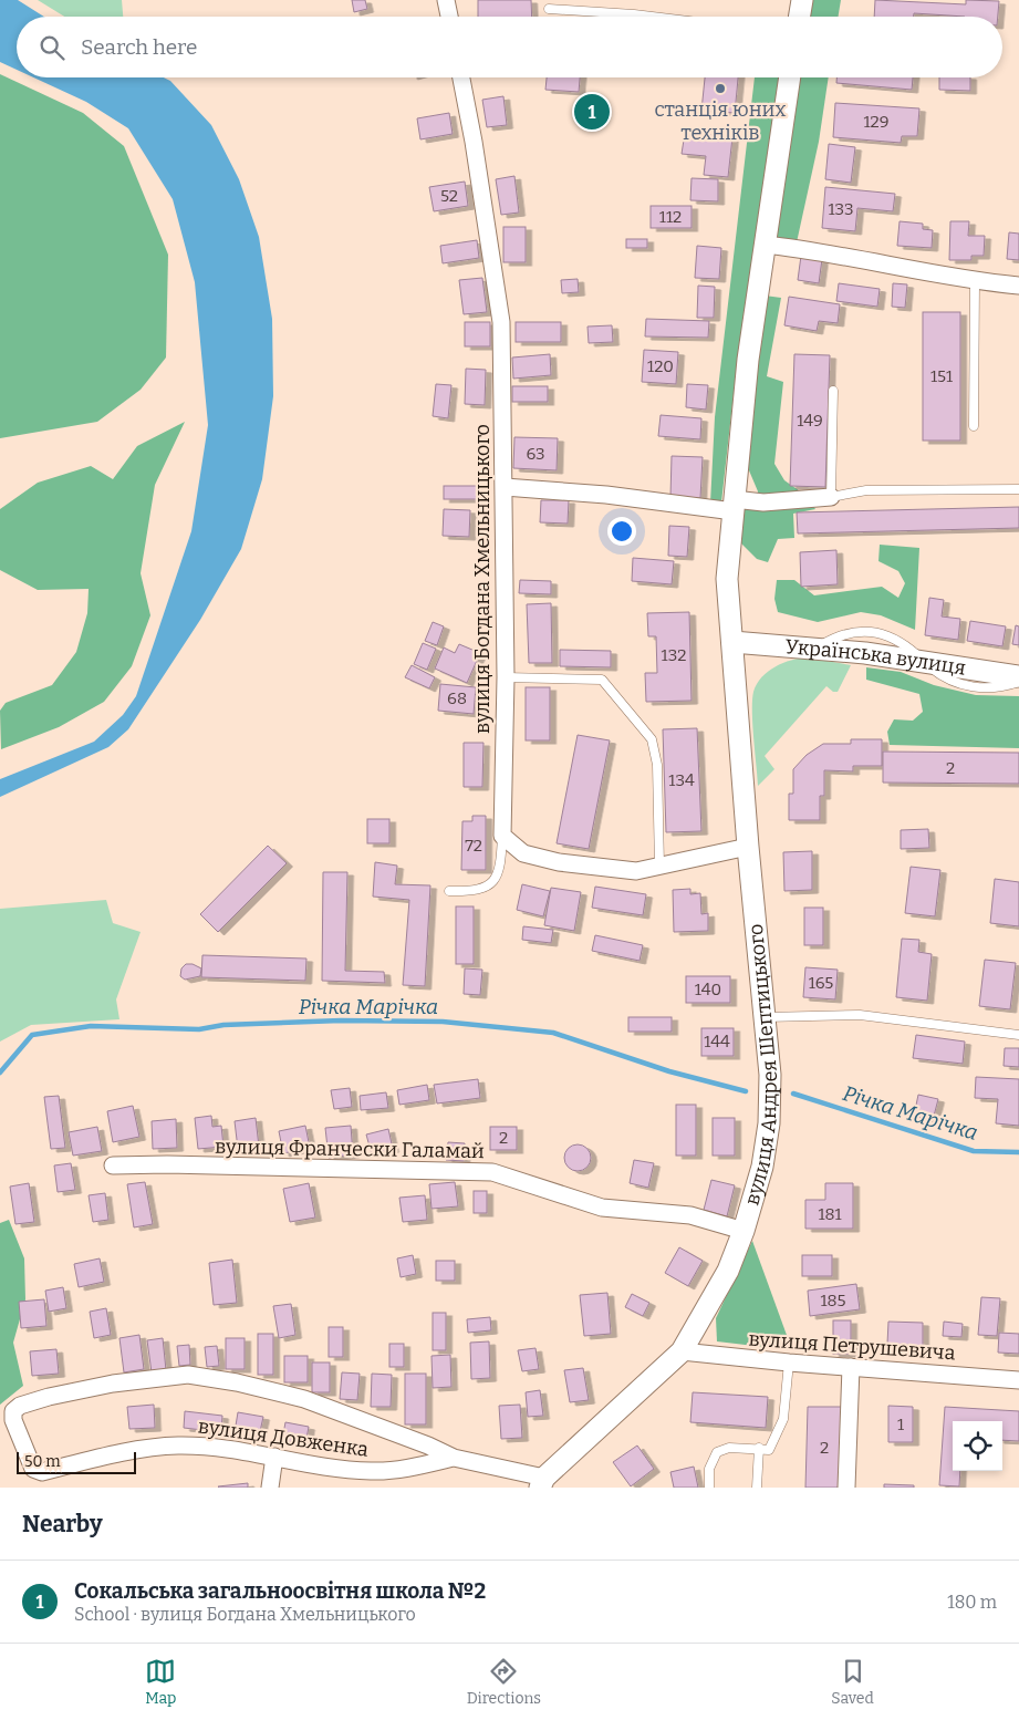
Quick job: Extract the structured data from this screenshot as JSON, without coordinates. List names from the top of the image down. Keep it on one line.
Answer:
{"streets":{"street":["вулиця Богдана Хмельницького","Українська вулиця","вулиця Андрея Шептицького","вулиця Франчески Галамай","вулиця Петрушевича","вулиця Довженка"]},"crossings":[["Українська вулиця","вулиця Андрея Шептицького"],["вулиця Андрея Шептицького","вулиця Франчески Галамай"],["вулиця Андрея Шептицького","вулиця Петрушевича"],["вулиця Андрея Шептицького","вулиця Довженка"]],"water":["Річка Марічка"],"places":["станція юних техніків"],"house_numbers":["129","52","133","112","120","151","149","63","132","68","2","134","72","165","140","144","2","181","185","1","2"],"scale_bar":"50 m","page":{"search":"Search here","pins":"1","scale":"50 m","heading":"Nearby","list":[{"mark":"1","name":"Сокальська загальноосвітня школа №2","note":"School · вулиця Богдана Хмельницького","value":"180 m"}],"nav":["Map","Directions","Saved"]}}
